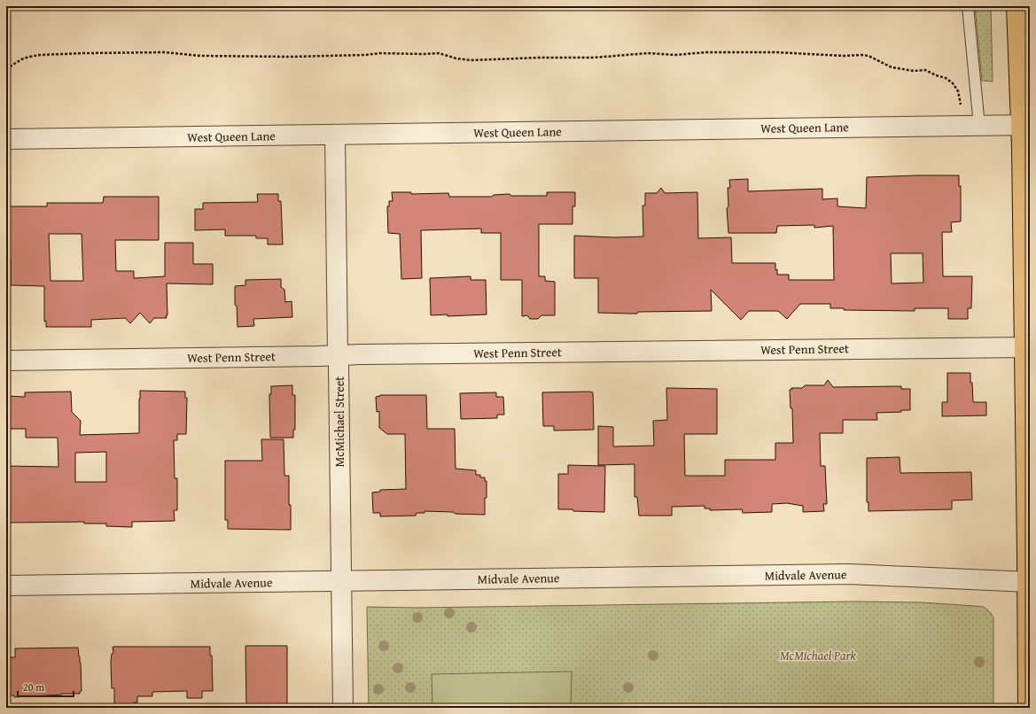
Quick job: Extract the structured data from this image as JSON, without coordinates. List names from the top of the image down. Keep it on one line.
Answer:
{"streets":{"street":["West Queen Lane","West Penn Street","McMichael Street","Midvale Avenue"]},"crossings":[["West Queen Lane","McMichael Street"],["West Penn Street","McMichael Street"],["McMichael Street","Midvale Avenue"]],"parks":["McMichael Park"],"scale_bar":"20 m"}
